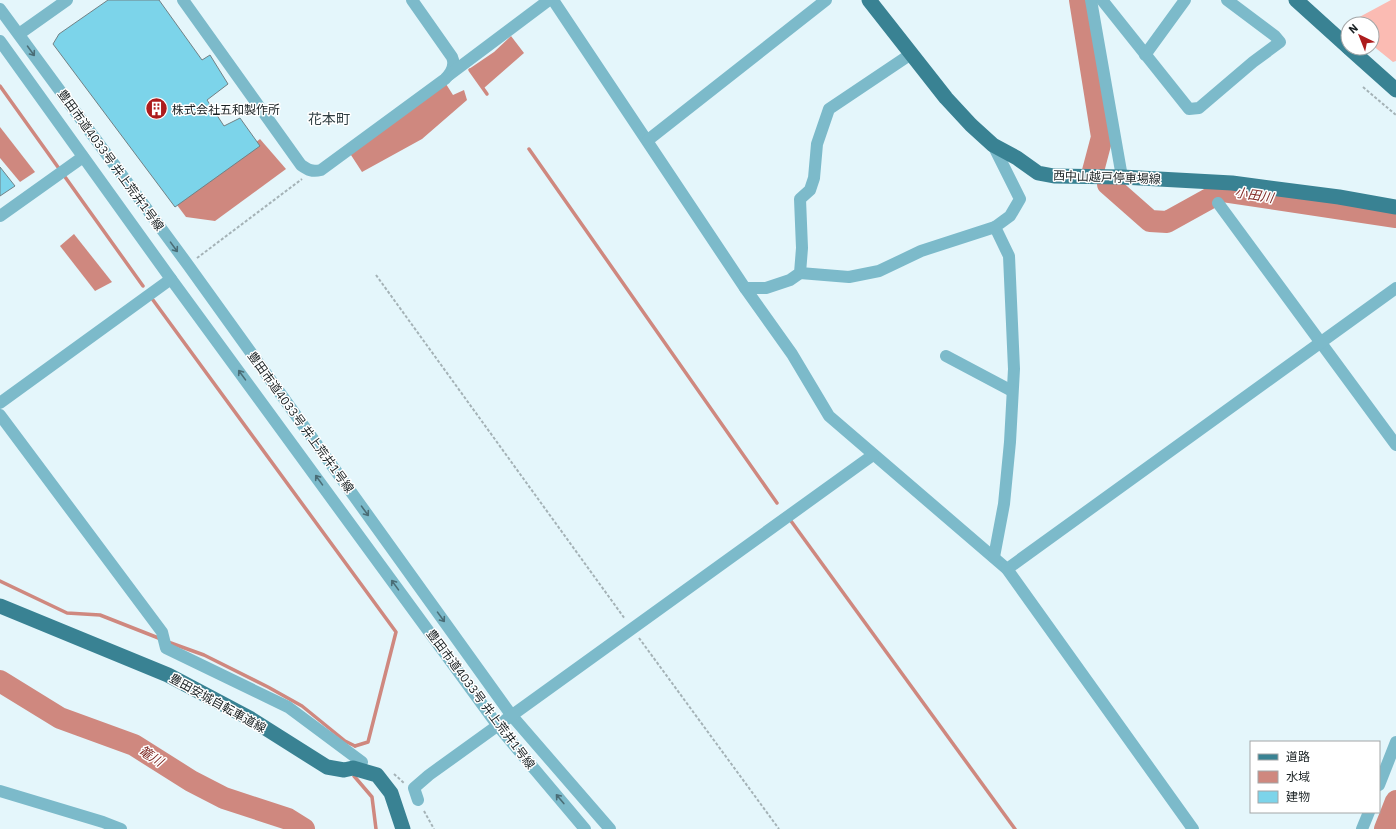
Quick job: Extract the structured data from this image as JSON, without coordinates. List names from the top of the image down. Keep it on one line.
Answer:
{"streets":{"main road":["西中山越戸停車場線","豊田安城自転車道線"],"street":["豊田市道4033号 井上荒井1号線"]},"districts":["花本町"],"water":["小田川","篭川"],"places":{"building":["株式会社五和製作所"]},"legend":["道路","水域","建物"],"north":"top left"}
